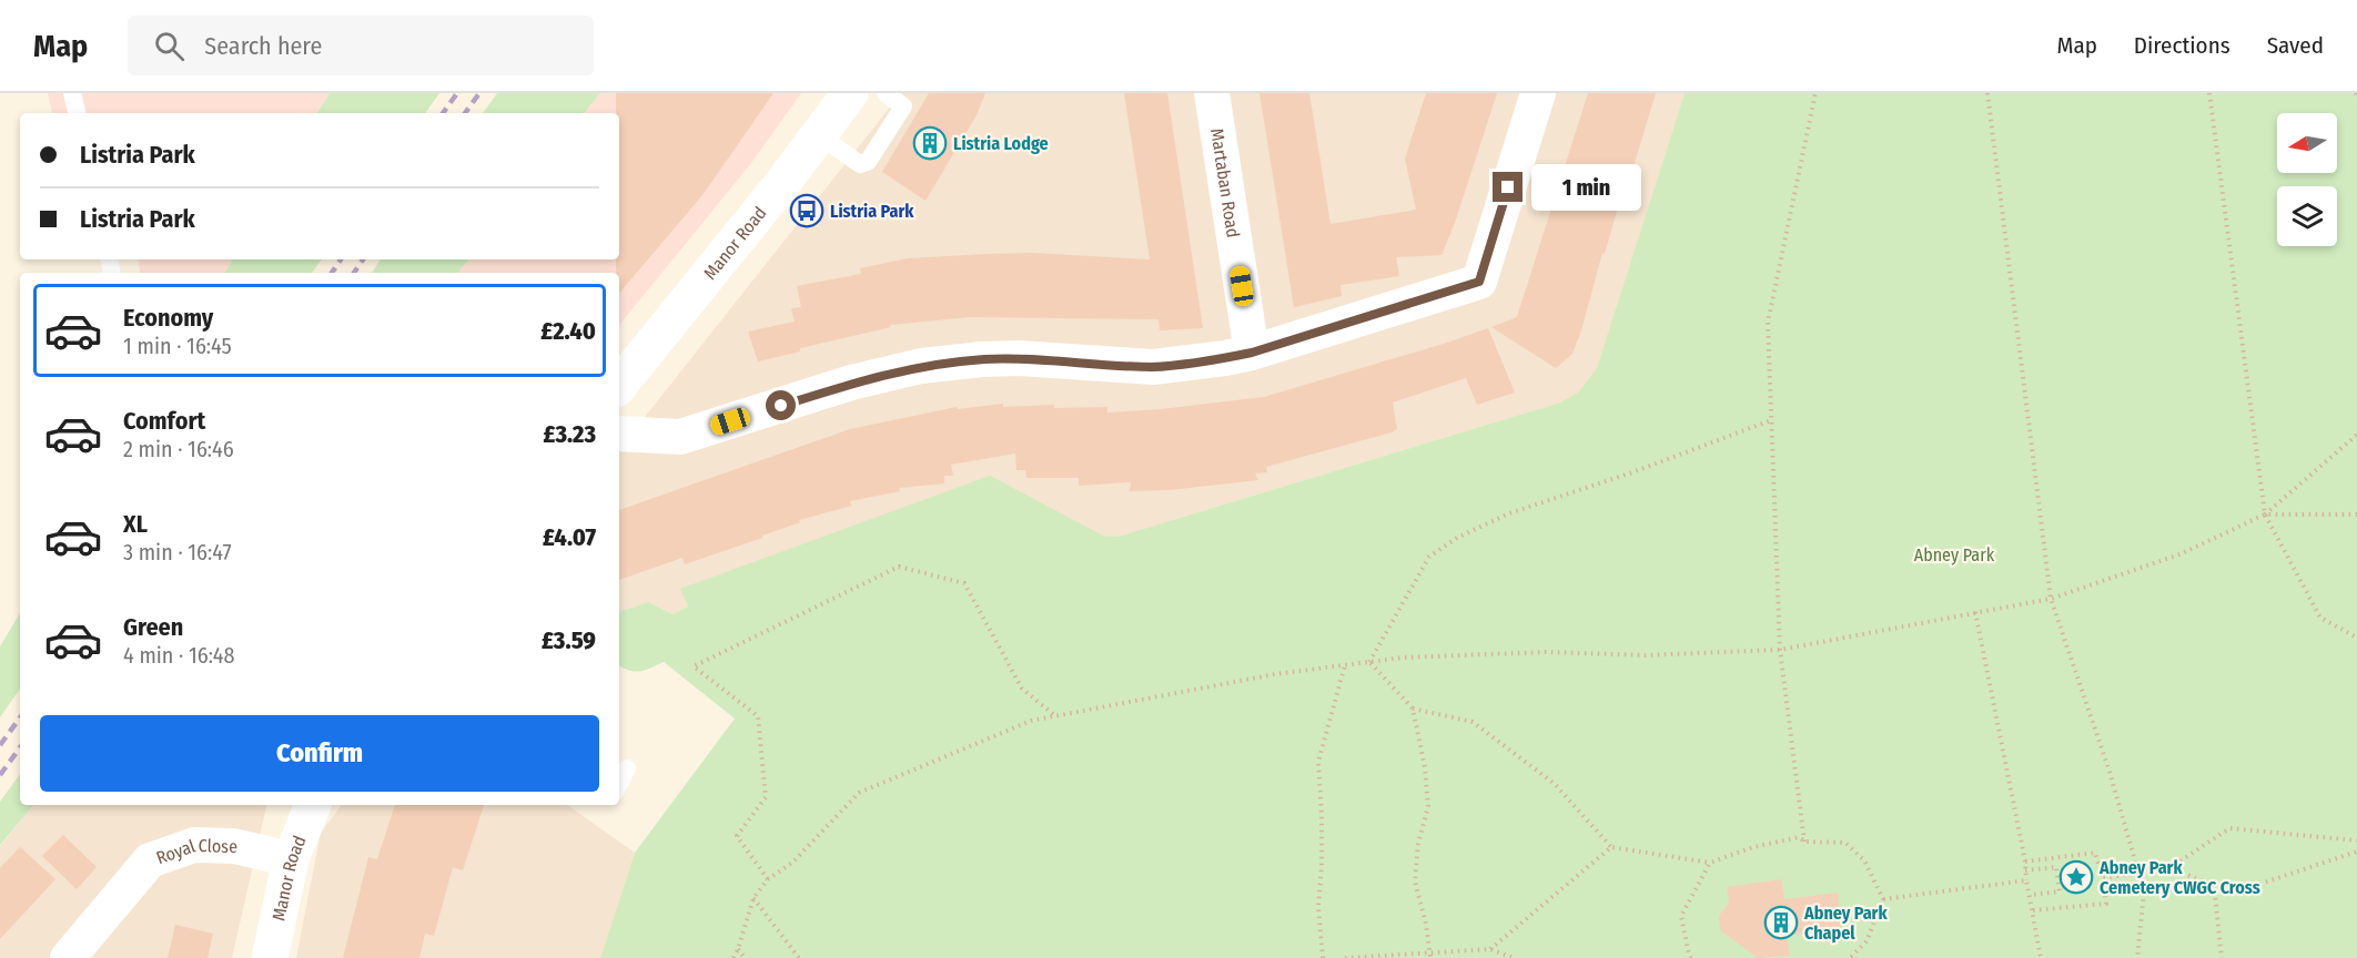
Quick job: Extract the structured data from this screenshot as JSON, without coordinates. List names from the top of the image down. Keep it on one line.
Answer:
{"streets":{"main road":["Manor Road"],"street":["Martaban Road","Royal Close"]},"crossings":[["Manor Road","Royal Close"]],"parks":["Abney Park"],"places":{"building":["Listria Lodge","Abney Park Chapel"],"bus stop":["Listria Park"],"place":["Abney Park Cemetery CWGC Cross"]},"north":"left","page":{"header":"Map","search":"Search here","nav":["Map","Directions","Saved"],"banner":["Listria Park","Listria Park"],"bubble":"1 min","list":[{"name":"Economy","note":"1 min · 16:45","value":"£2.40"},{"name":"Comfort","note":"2 min · 16:46","value":"£3.23"},{"name":"XL","note":"3 min · 16:47","value":"£4.07"},{"name":"Green","note":"4 min · 16:48","value":"£3.59"}],"buttons":"Confirm"}}
